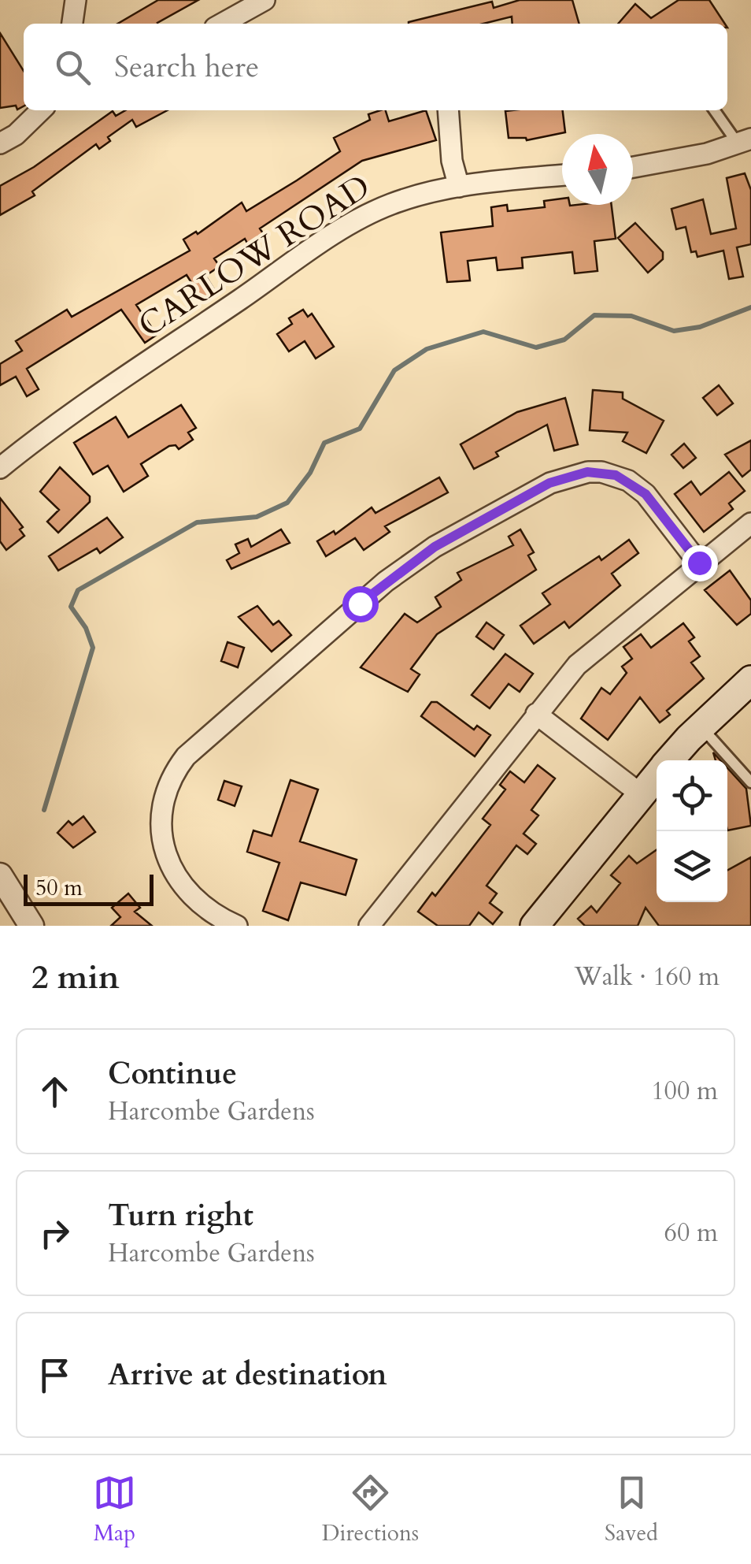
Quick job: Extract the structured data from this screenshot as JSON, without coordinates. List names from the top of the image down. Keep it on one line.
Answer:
{"streets":{"street":["CARLOW ROAD"]},"scale_bar":"50 m","north":"top","page":{"search":"Search here","scale":"50 m","heading":["2 min","Walk · 160 m"],"list":[["Continue","Harcombe Gardens","100 m"],["Turn right","Harcombe Gardens","60 m"],"Arrive at destination"],"nav":["Map","Directions","Saved"]}}
